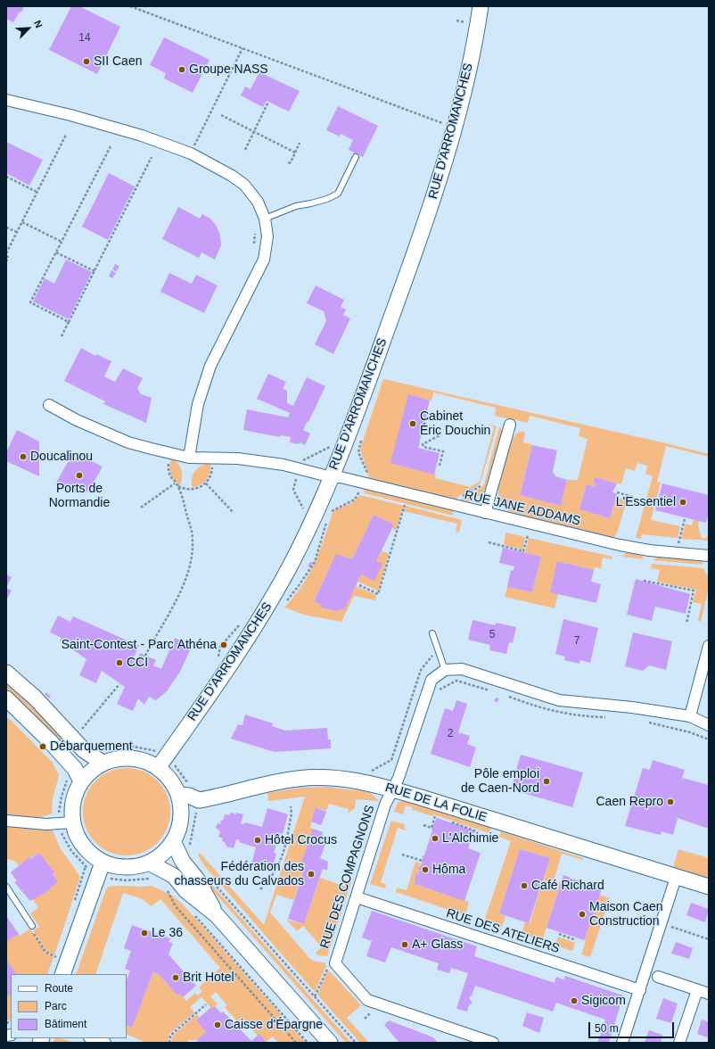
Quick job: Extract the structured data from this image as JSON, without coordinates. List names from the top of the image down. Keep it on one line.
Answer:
{"streets":{"main road":["RUE D'ARROMANCHES","RUE DE LA FOLIE"],"street":["RUE JANE ADDAMS","RUE DES COMPAGNONS","RUE DES ATELIERS"]},"crossings":[["RUE D'ARROMANCHES","RUE JANE ADDAMS"],["RUE D'ARROMANCHES","RUE DE LA FOLIE"],["RUE DE LA FOLIE","RUE DES COMPAGNONS"],["RUE DES COMPAGNONS","RUE DES ATELIERS"]],"places":["SII Caen","Groupe NASS","Cabinet Éric Douchin","Doucalinou","Ports de Normandie","L'Essentiel","Saint-Contest - Parc Athéna","CCI","Débarquement","Pôle emploi de Caen-Nord","Caen Repro","L'Alchimie","Hôtel Crocus","Hôma","Fédération des chasseurs du Calvados","Café Richard","Maison Caen Construction","Le 36","A+ Glass","Brit Hotel","Sigicom","Caisse d'Épargne"],"house_numbers":["14","5","7","2"],"legend":["Route","Parc","Bâtiment"],"scale_bar":"50 m","north":"top right"}
